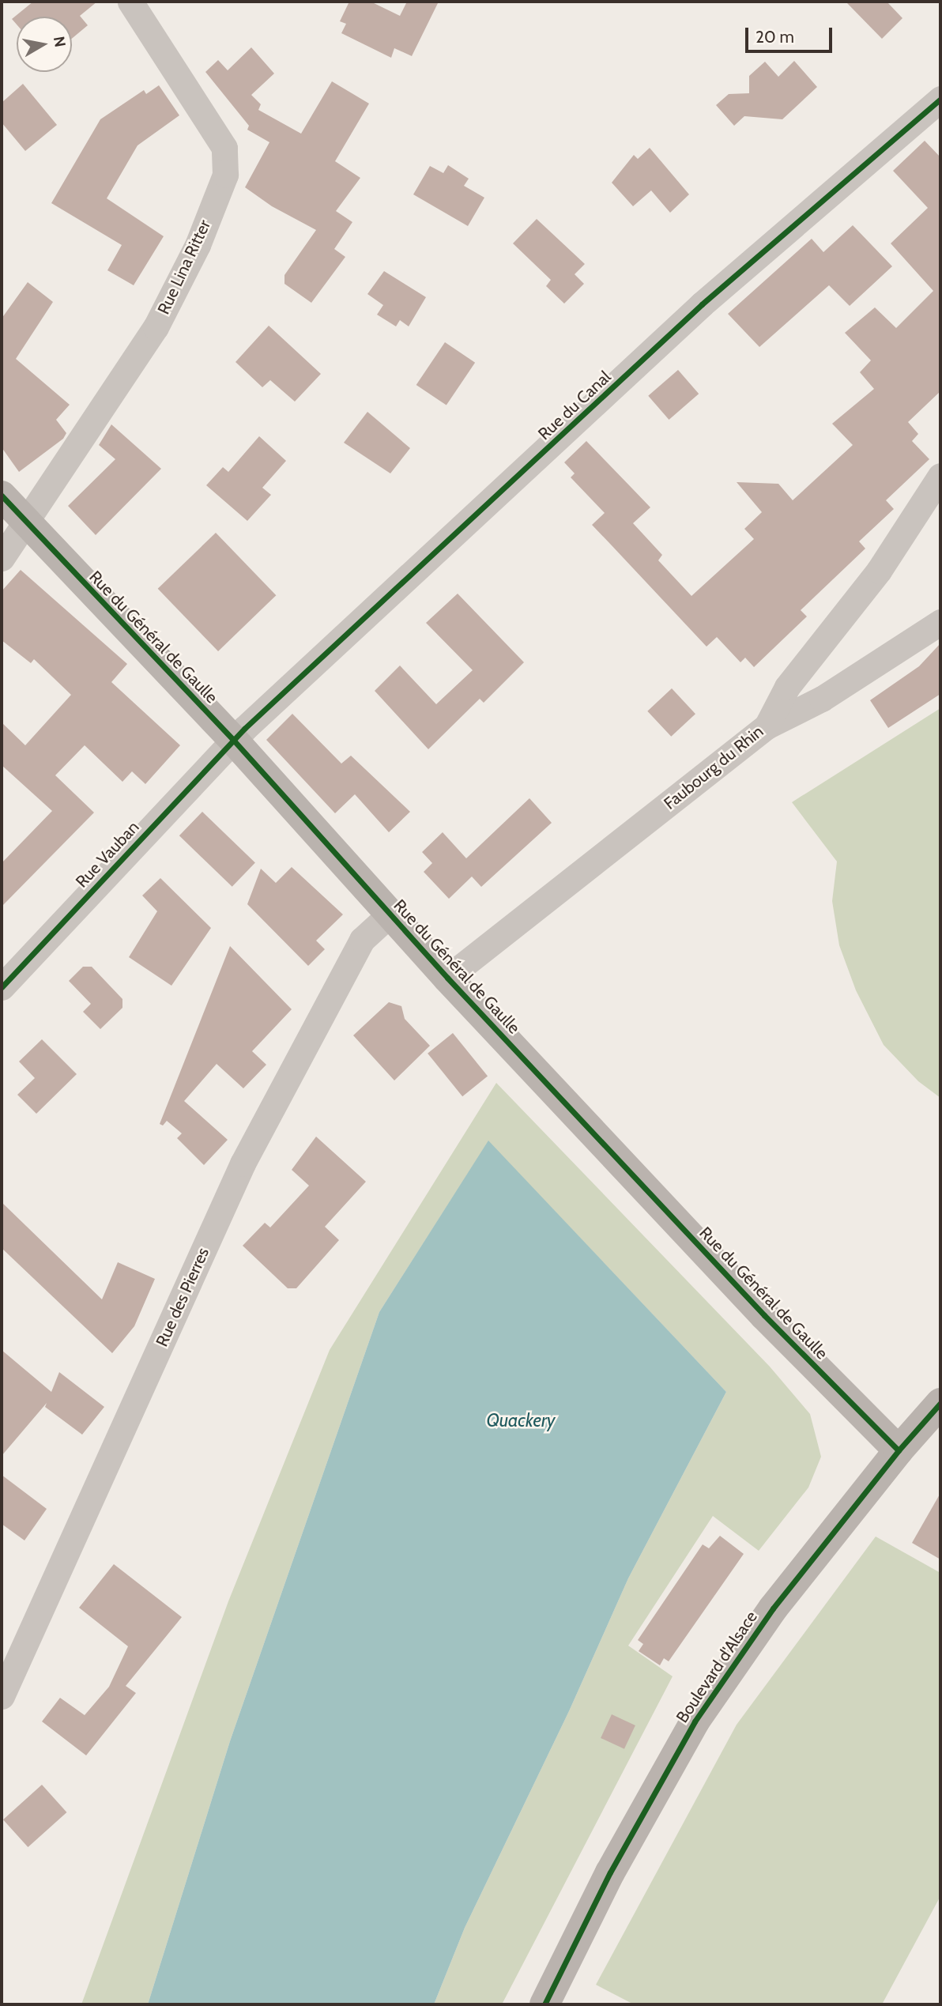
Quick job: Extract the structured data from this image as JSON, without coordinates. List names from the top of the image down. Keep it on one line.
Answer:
{"streets":{"street":["Rue Lina Ritter","Rue du Canal","Rue du Général de Gaulle","Faubourg du Rhin","Rue Vauban","Rue des Pierres","Boulevard d'Alsace"]},"crossings":[["Rue Lina Ritter","Rue du Général de Gaulle"],["Rue du Canal","Rue du Général de Gaulle"],["Rue du Canal","Rue Vauban"],["Rue du Général de Gaulle","Faubourg du Rhin"],["Rue du Général de Gaulle","Rue Vauban"],["Rue du Général de Gaulle","Rue des Pierres"],["Rue du Général de Gaulle","Boulevard d'Alsace"]],"water":["Quackery"],"scale_bar":"20 m","north":"right"}
